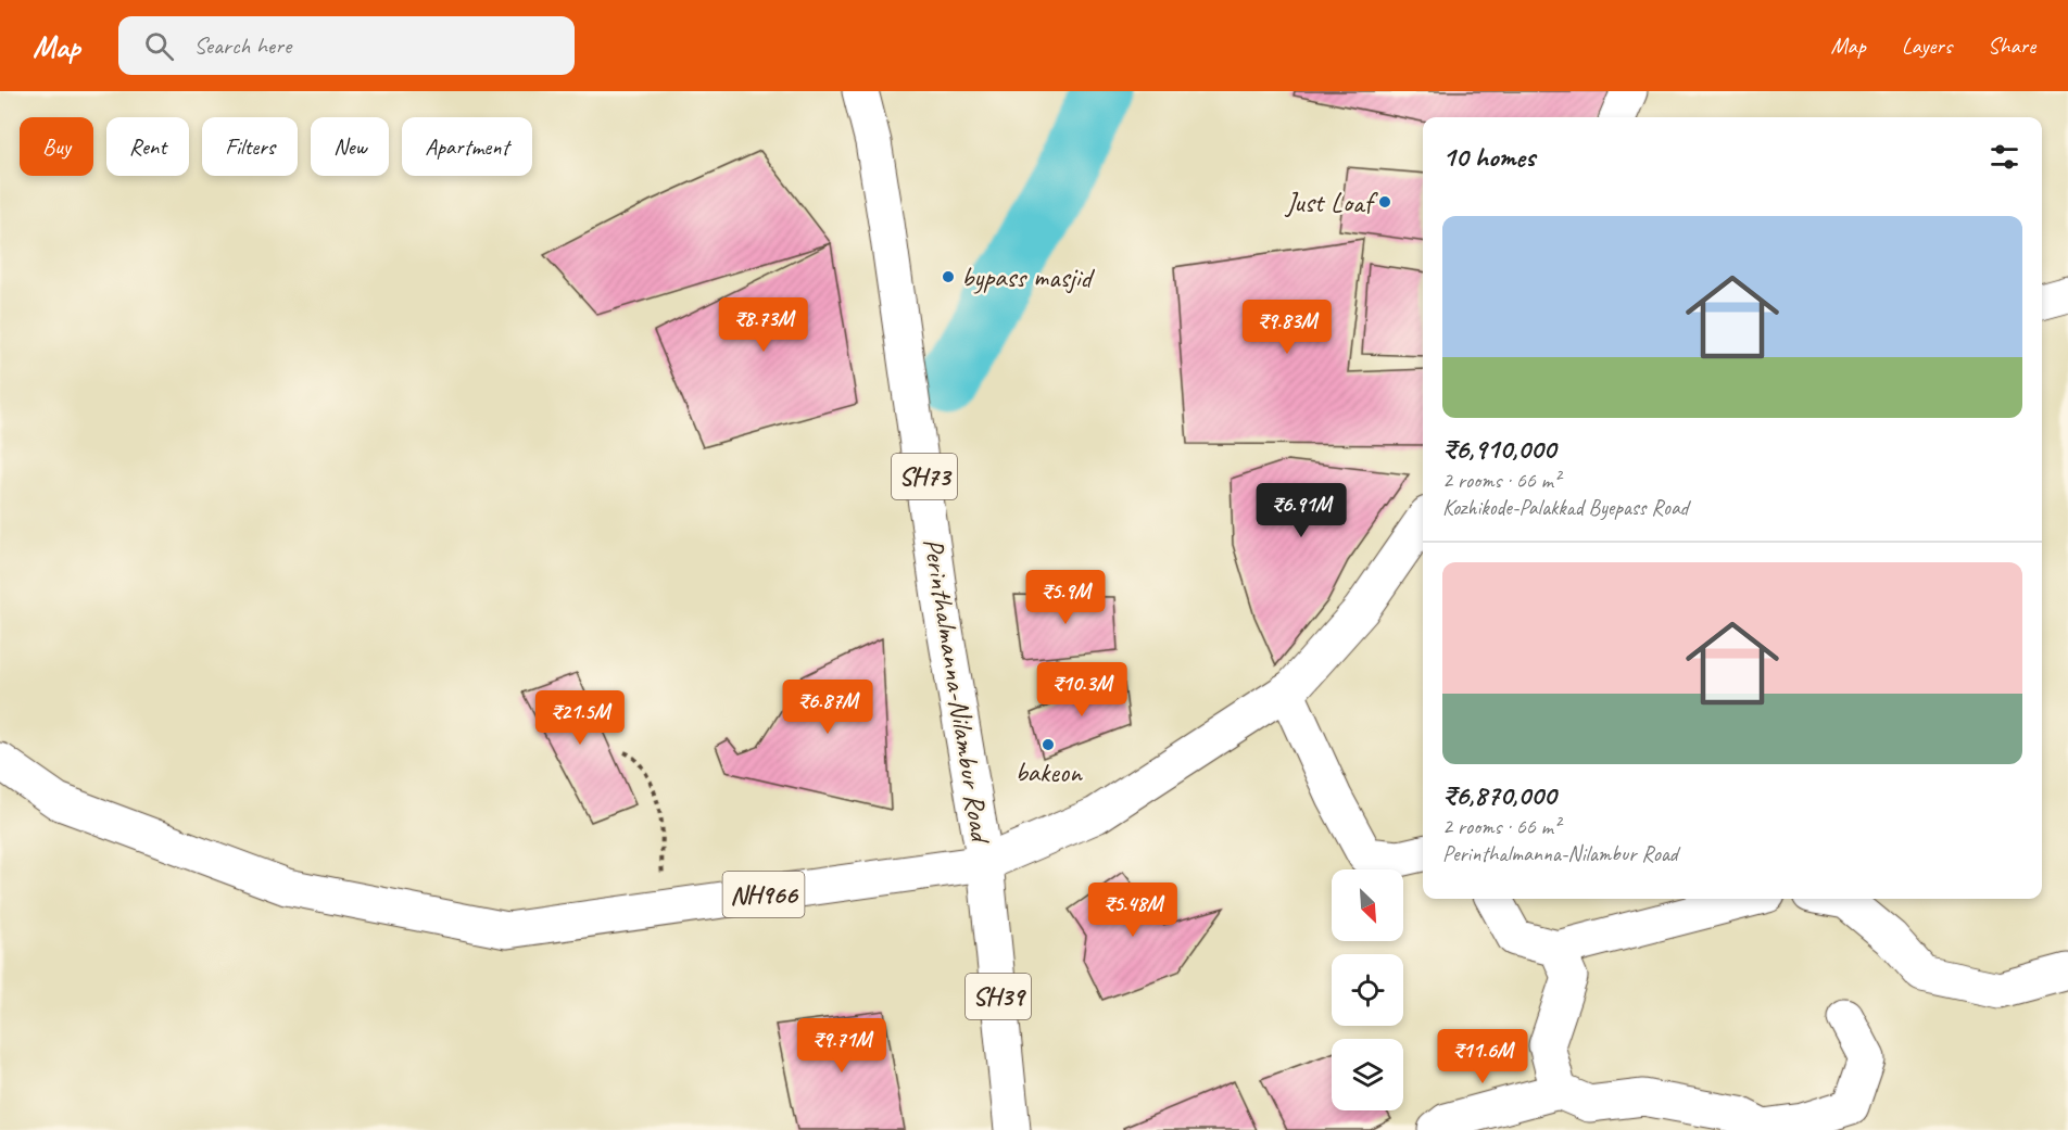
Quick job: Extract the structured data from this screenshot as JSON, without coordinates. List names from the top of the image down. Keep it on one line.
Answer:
{"streets":{"main road":["SH73","Perinthalmanna-Nilambur Road","NH966","SH39"]},"crossings":[["Perinthalmanna-Nilambur Road","NH966"],["Perinthalmanna-Nilambur Road","SH39"],["NH966","SH39"]],"places":["Just Loaf","bypass masjid","bakeon"],"north":"bottom right","page":{"header":"Map","search":"Search here","nav":["Map","Layers","Share"],"chip":["Buy","Rent","Filters","New","Apartment"],"heading":"10 homes","list":[{"name":"₹6,910,000","note":"2 rooms · 66 m² · Kozhikode-Palakkad Byepass Road"},{"name":"₹6,870,000","note":"2 rooms · 66 m² · Perinthalmanna-Nilambur Road"}],"price":["₹8.73M","₹9.83M","₹6.91M","₹5.9M","₹10.3M","₹6.87M","₹21.5M","₹5.48M","₹9.71M","₹11.6M"]}}
